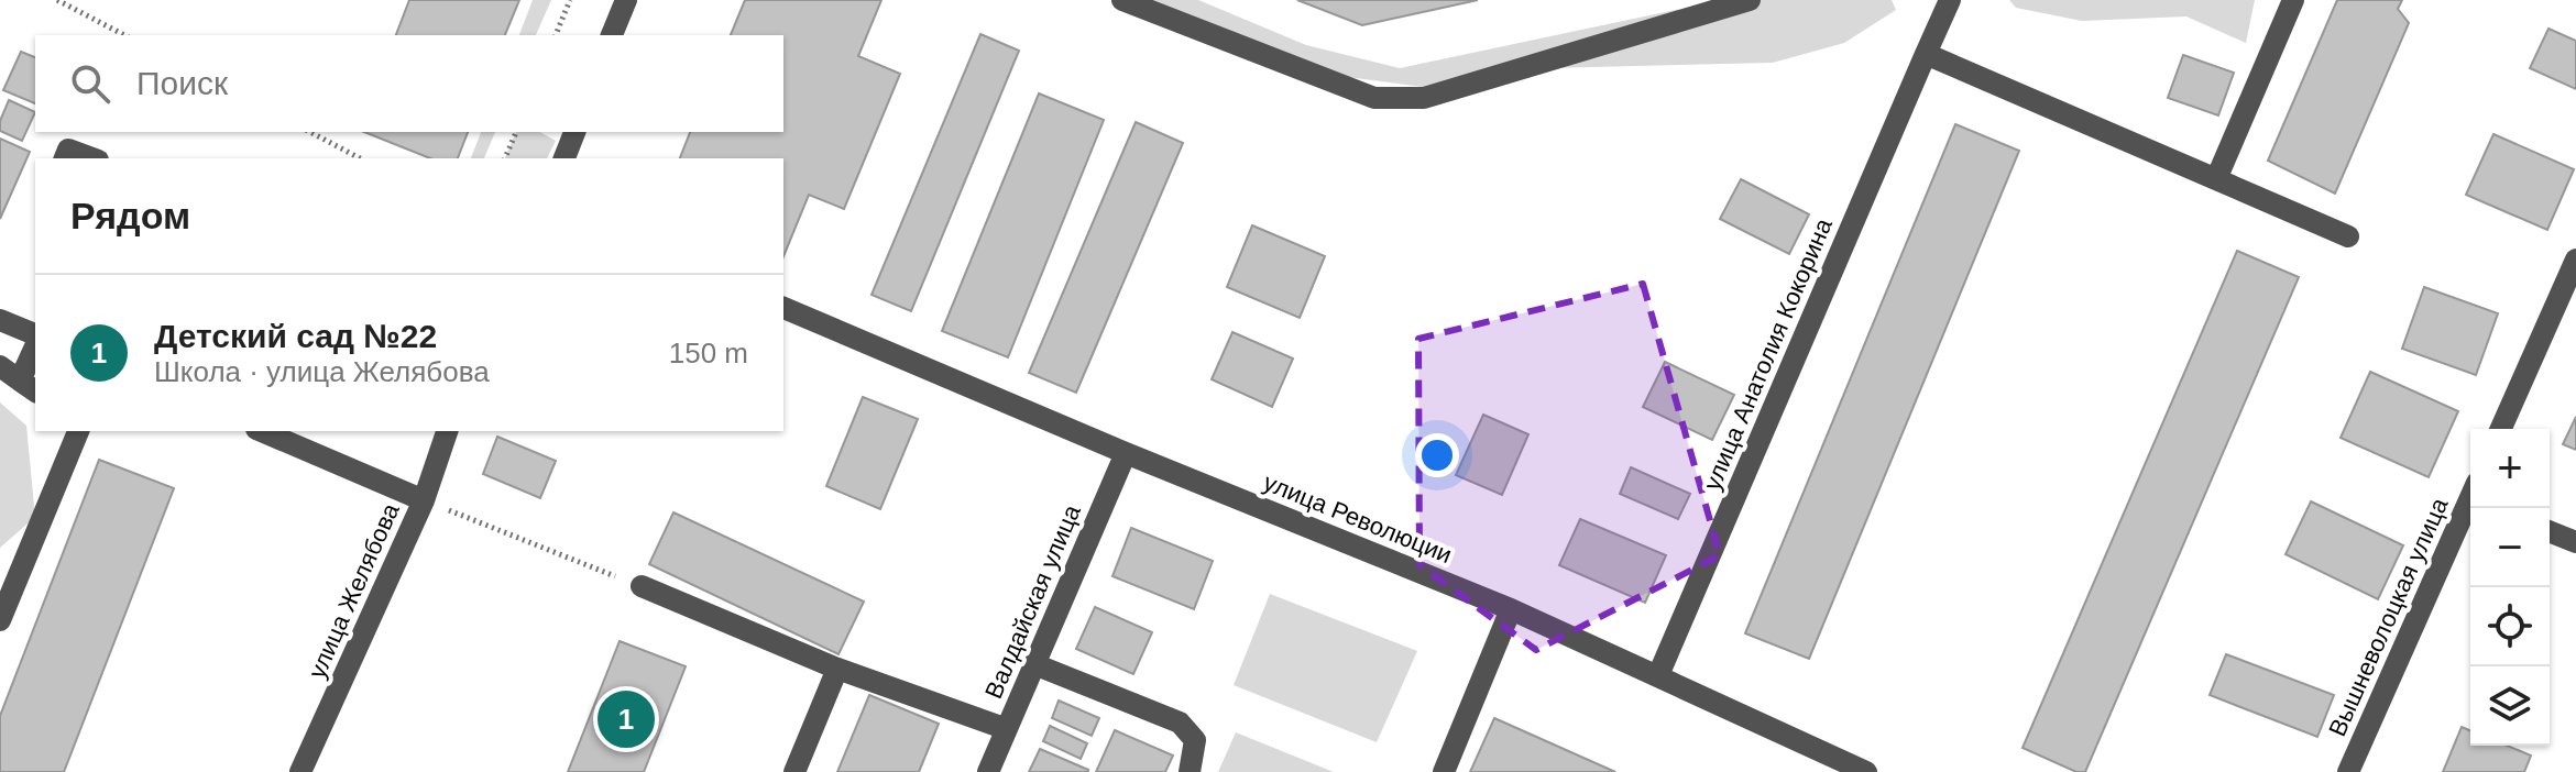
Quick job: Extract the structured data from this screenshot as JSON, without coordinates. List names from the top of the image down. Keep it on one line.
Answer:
{"streets":{"street":["улица Анатолия Кокорина","улица Революции","улица Желябова","Валдайская улица","Вышневолоцкая улица"]},"crossings":[["улица Анатолия Кокорина","улица Революции"],["улица Революции","Валдайская улица"]],"page":{"search":"Поиск","heading":"Рядом","list":[{"mark":"1","name":"Детский сад №22","note":"Школа · улица Желябова","value":"150 m"}],"map_buttons":["+","−"],"pins":"1"}}
